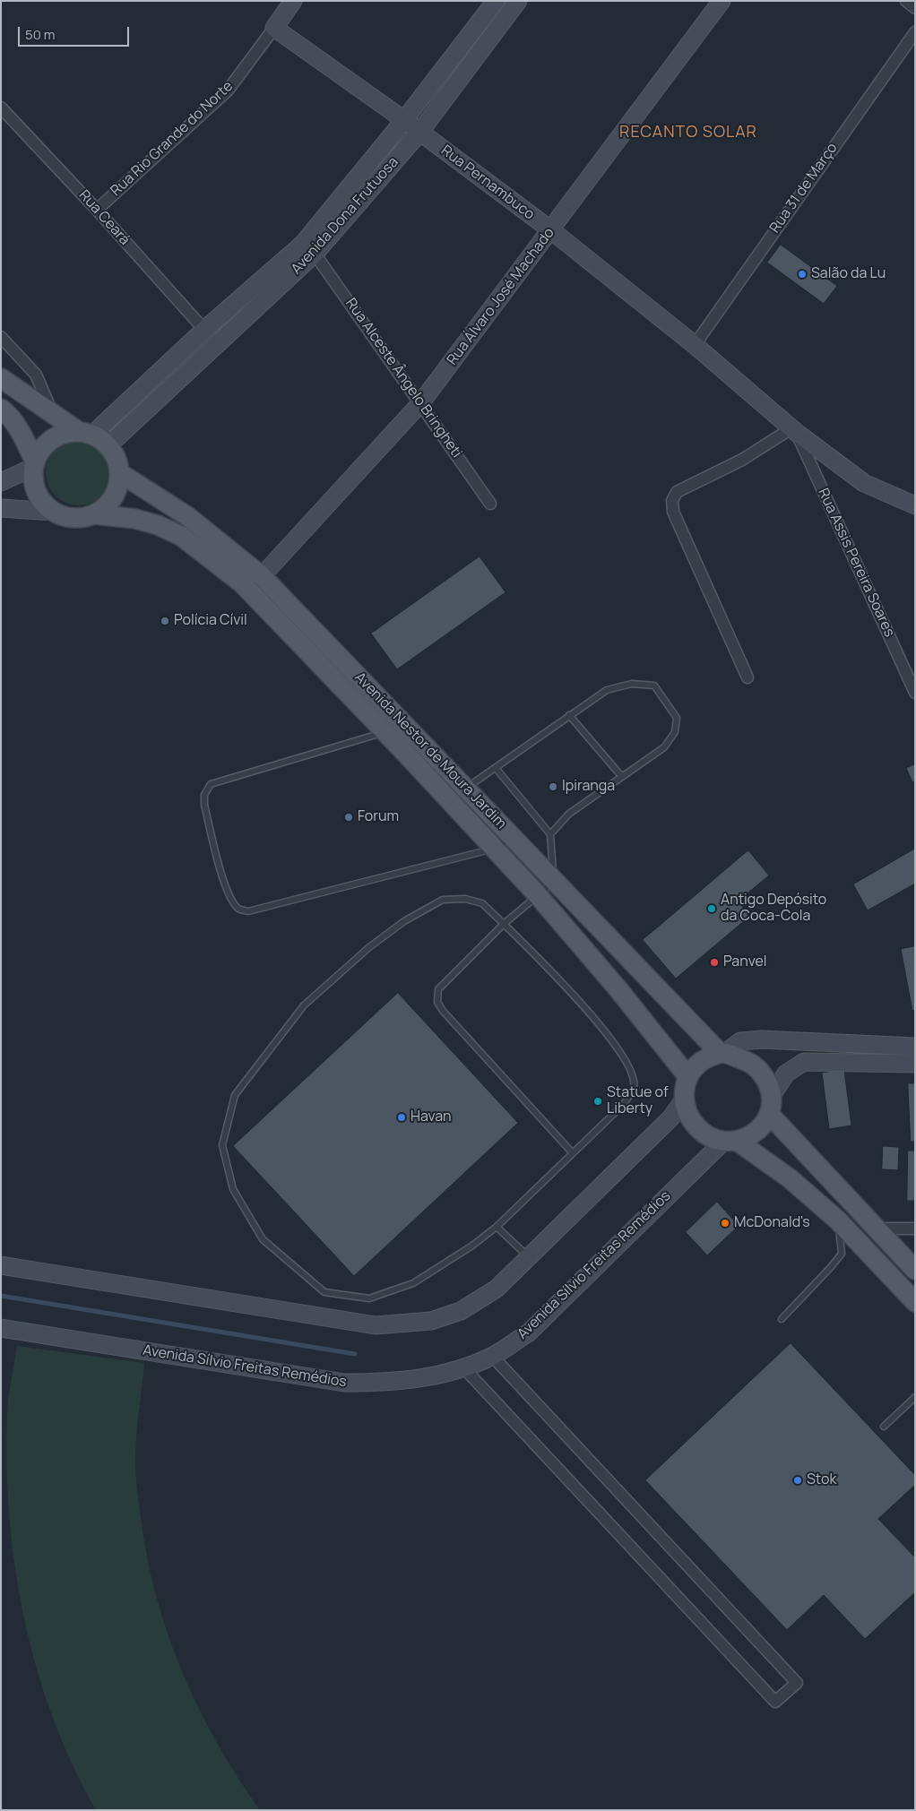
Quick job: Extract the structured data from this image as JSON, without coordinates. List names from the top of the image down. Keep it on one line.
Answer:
{"streets":{"main road":["Avenida Nestor de Moura Jardim"],"street":["Rua Rio Grande do Norte","Rua Pernambuco","Rua 31 de Março","Avenida Dona Frutuosa","Rua Ceará","Rua Álvaro José Machado","Rua Alceste Ângelo Bringheti","Rua Assis Pereira Soares","Avenida Sílvio Freitas Remédios"]},"crossings":[["Rua Rio Grande do Norte","Rua Pernambuco"],["Rua Rio Grande do Norte","Rua Ceará"],["Rua Pernambuco","Rua 31 de Março"],["Rua Pernambuco","Avenida Dona Frutuosa"],["Rua Pernambuco","Rua Álvaro José Machado"],["Rua Pernambuco","Rua Assis Pereira Soares"],["Avenida Dona Frutuosa","Rua Ceará"],["Avenida Dona Frutuosa","Rua Alceste Ângelo Bringheti"],["Avenida Dona Frutuosa","Avenida Nestor de Moura Jardim"],["Rua Álvaro José Machado","Rua Alceste Ângelo Bringheti"],["Rua Álvaro José Machado","Avenida Nestor de Moura Jardim"],["Avenida Nestor de Moura Jardim","Avenida Sílvio Freitas Remédios"]],"districts":["RECANTO SOLAR"],"places":["Salão da Lu","Polícia Cívil","Ipiranga","Forum","Antigo Depósito da Coca-Cola","Panvel","Statue of Liberty","Havan","McDonald's","Stok"],"scale_bar":"50 m"}
